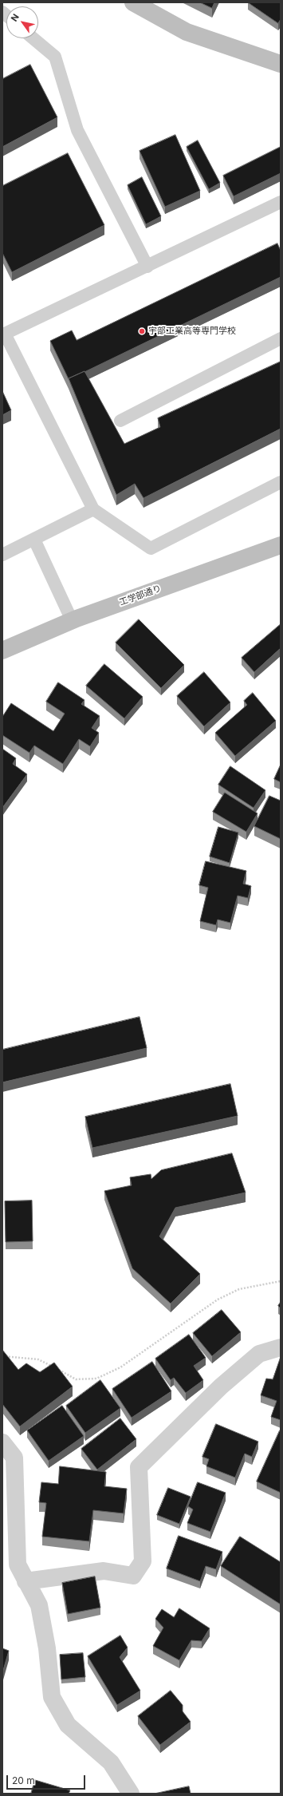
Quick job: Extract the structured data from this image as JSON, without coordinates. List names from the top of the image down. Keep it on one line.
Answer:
{"streets":{"street":["工学部通り"]},"places":["宇部工業高等専門学校"],"scale_bar":"20 m","north":"top left"}
